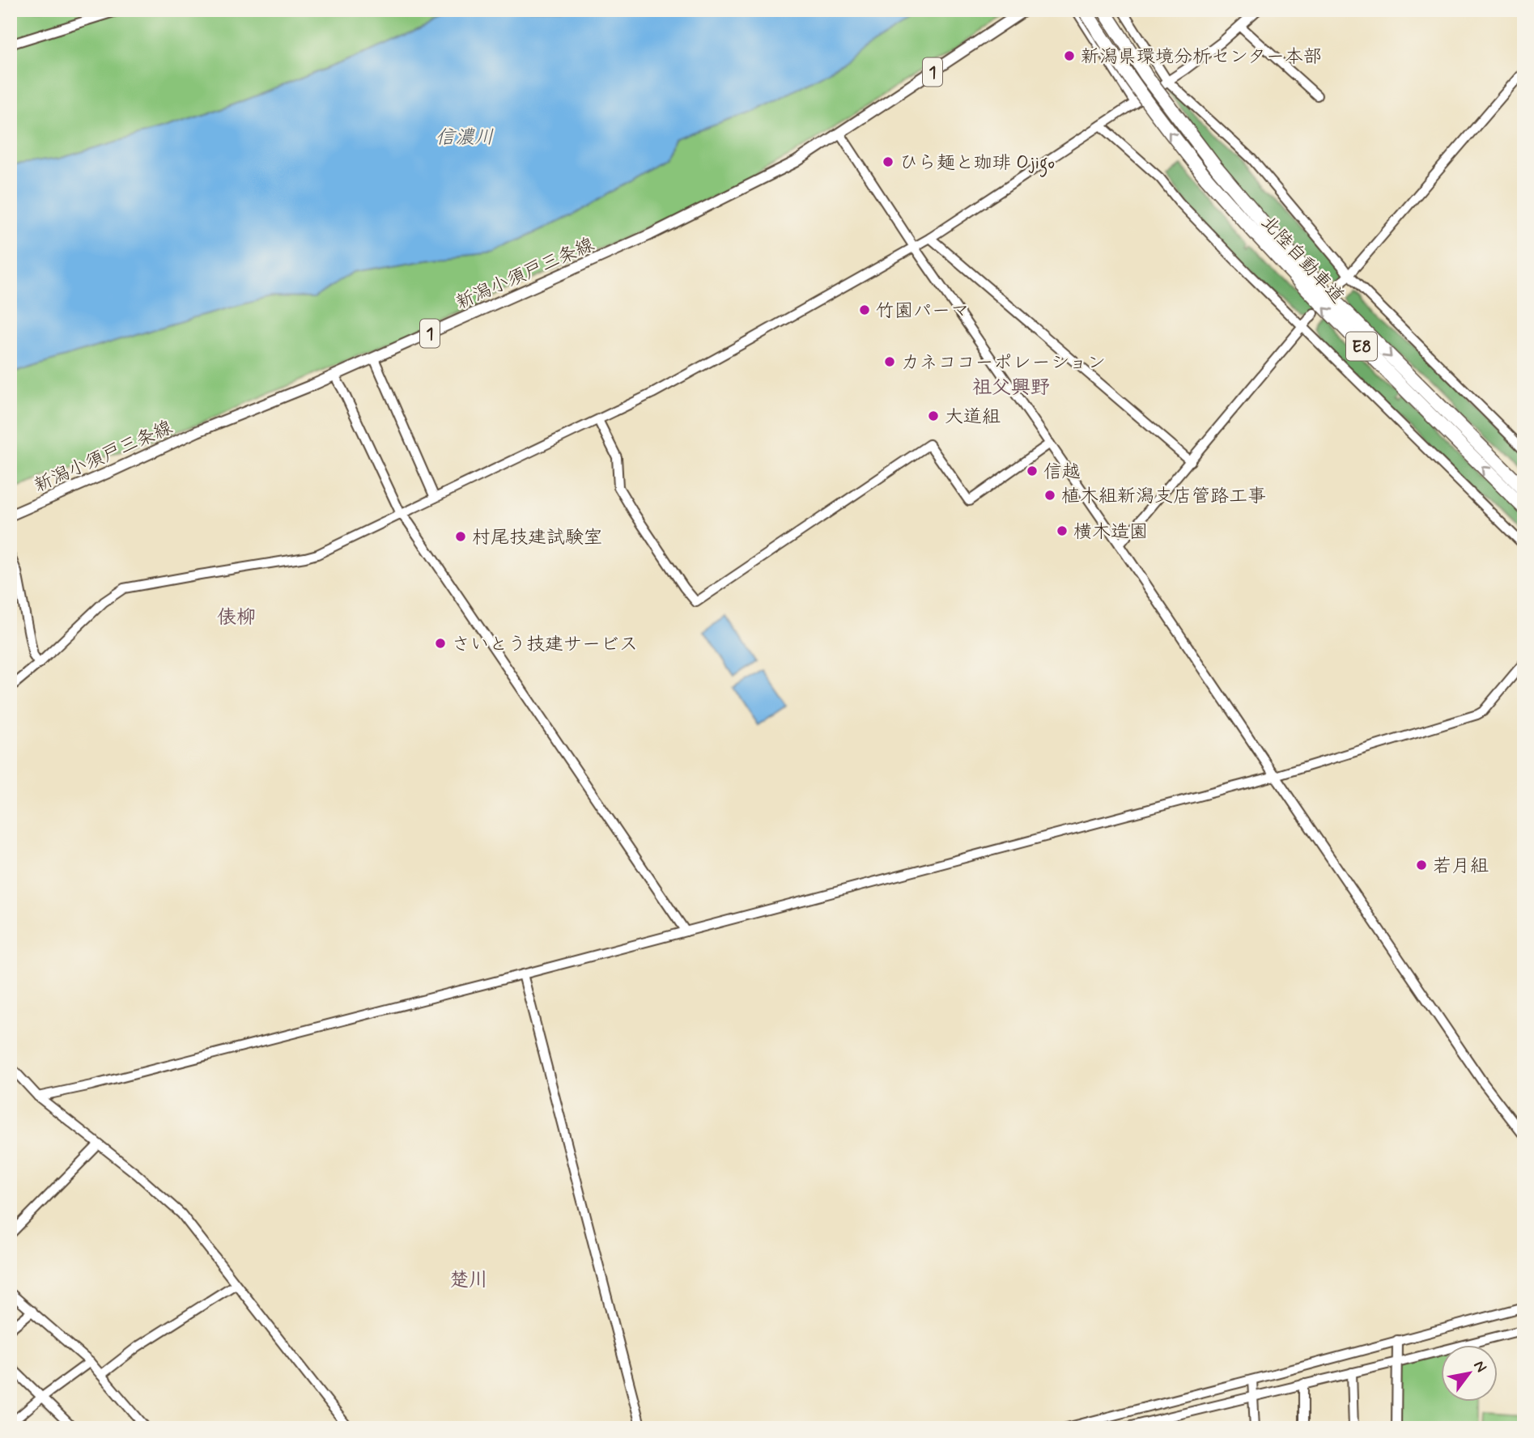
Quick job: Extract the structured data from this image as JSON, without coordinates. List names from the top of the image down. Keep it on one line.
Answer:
{"streets":{"highway":["北陸自動車道","E8"],"main road":["1","新潟小須戸三条線"]},"districts":["祖父興野","俵柳","楚川"],"water":["信濃川"],"places":["新潟県環境分析センター本部","ひら麺と珈琲 Ojigo","竹園パーマ","カネココーポレーション","大道組","信越","植木組新潟支店管路工事","横木造園","村尾技建試験室","さいとう技建サービス","若月組"],"north":"top right"}
